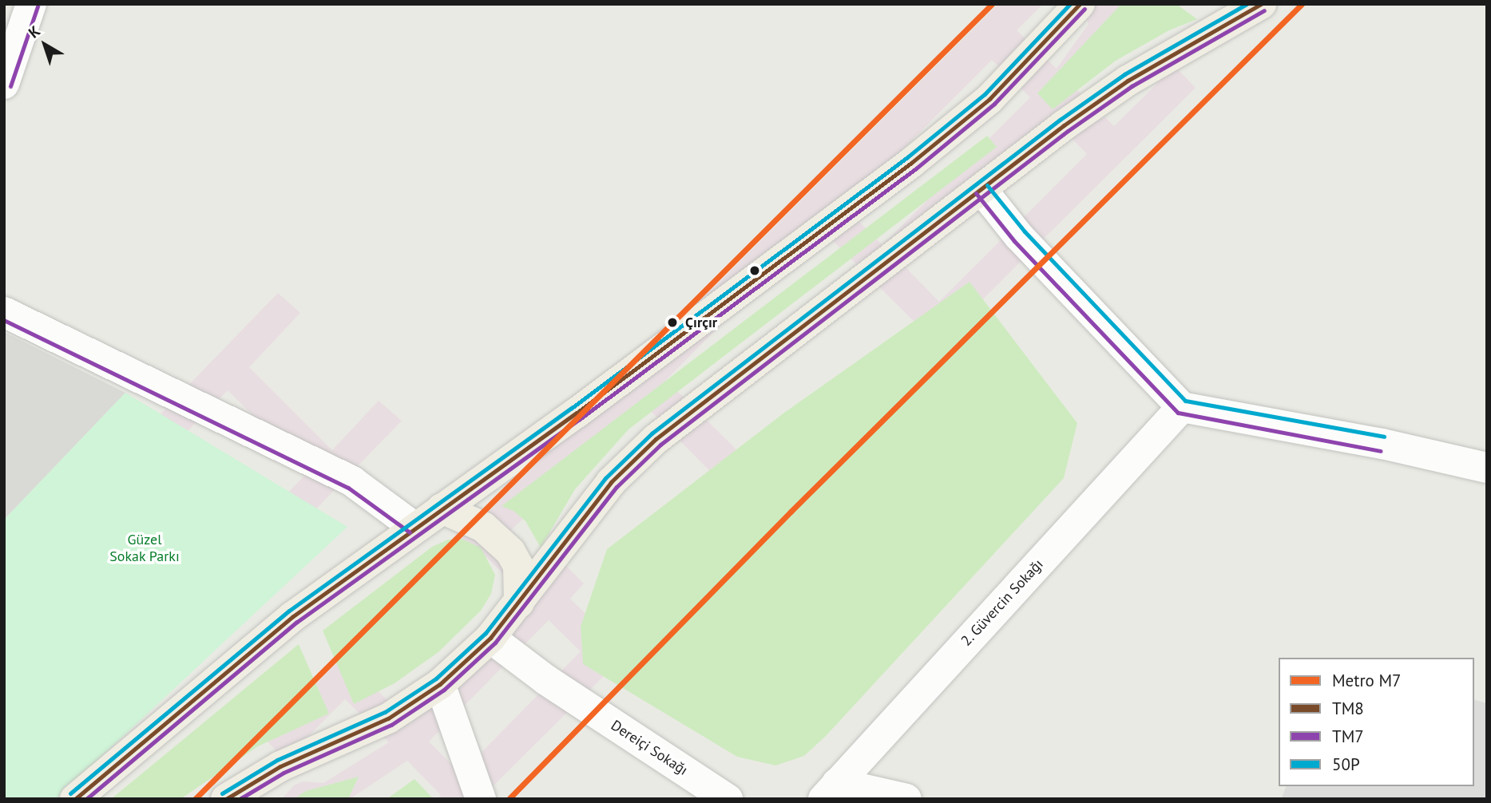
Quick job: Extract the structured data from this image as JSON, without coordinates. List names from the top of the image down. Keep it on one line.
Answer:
{"streets":{"street":["2. Güvercin Sokağı","Dereiçi Sokağı"]},"parks":["Güzel Sokak Parkı"],"places":["Çırçır"],"lines":["metro line M7","transit line TM8","transit line 50P","transit line TM7"],"legend":["Metro M7","TM8","TM7","50P"],"north":"top left"}
